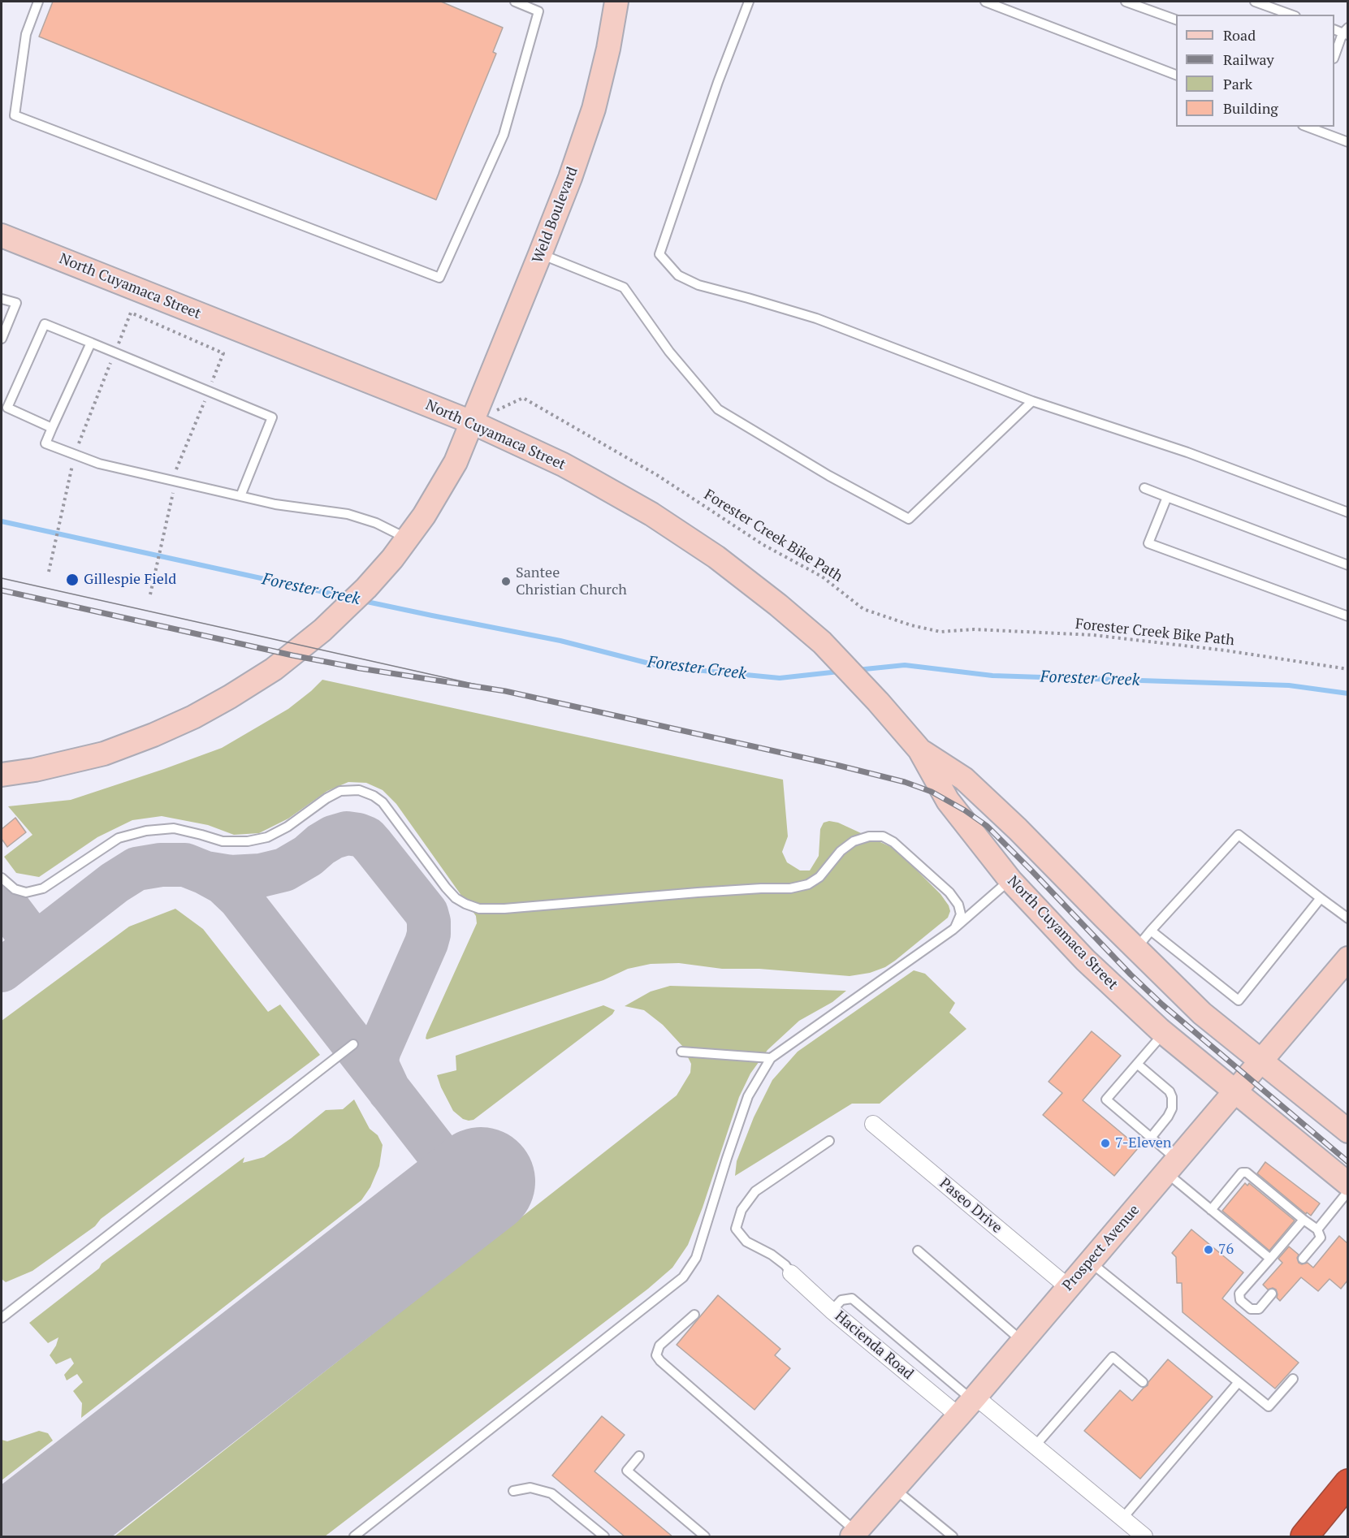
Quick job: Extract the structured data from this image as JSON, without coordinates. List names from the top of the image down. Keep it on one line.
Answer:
{"streets":{"main road":["Weld Boulevard","North Cuyamaca Street","Prospect Avenue"],"street":["Paseo Drive","Hacienda Road"],"path":["Forester Creek Bike Path"]},"crossings":[["Weld Boulevard","North Cuyamaca Street"],["Weld Boulevard","Forester Creek Bike Path"],["North Cuyamaca Street","Forester Creek Bike Path"],["North Cuyamaca Street","Prospect Avenue"],["Paseo Drive","Prospect Avenue"],["Prospect Avenue","Hacienda Road"]],"water":["Forester Creek"],"places":["Gillespie Field","Santee Christian Church","7-Eleven","76"],"legend":["Road","Railway","Park","Building"]}
